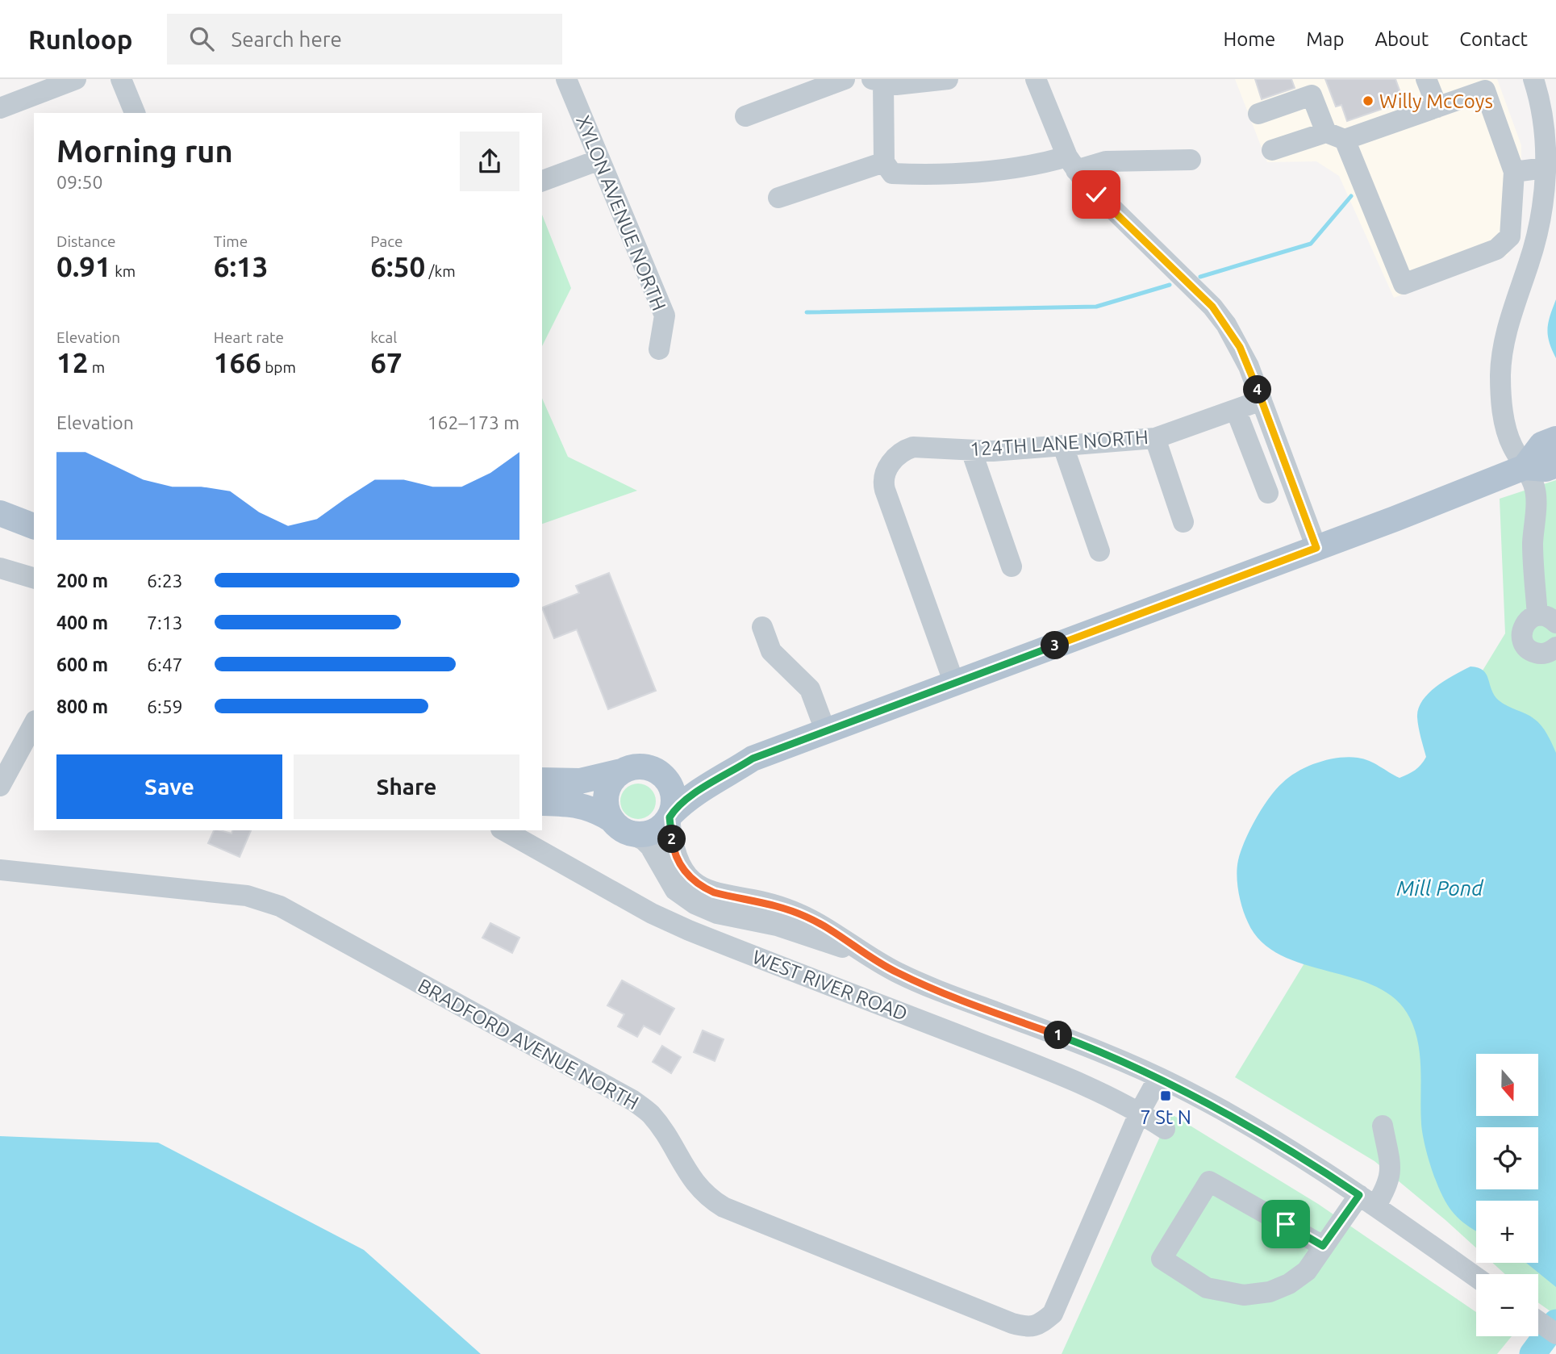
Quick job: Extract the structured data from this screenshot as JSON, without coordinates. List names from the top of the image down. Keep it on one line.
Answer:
{"streets":{"main road":["WEST RIVER ROAD"],"street":["XYLON AVENUE NORTH","124TH LANE NORTH","BRADFORD AVENUE NORTH"]},"crossings":[["WEST RIVER ROAD","BRADFORD AVENUE NORTH"]],"water":["Mill Pond"],"places":{"other":["Willy McCoys"],"transit":["7 St N"]},"north":"bottom","page":{"header":"Runloop","search":"Search here","nav":["Home","Map","About","Contact"],"heading":["Morning run","09:50"],"stats":[["Distance","0.91 km"],["Time","6:13"],["Pace","6:50 /km"],["Elevation","12 m"],["Heart rate","166 bpm"],["kcal","67"]],"pins":["4","3","2","1"],"chart":["Elevation","162–173 m"],"list":[{"name":"200 m","note":"6:23"},{"name":"400 m","note":"7:13"},{"name":"600 m","note":"6:47"},{"name":"800 m","note":"6:59"}],"buttons":["Save","Share"],"map_buttons":["+","−"]}}
